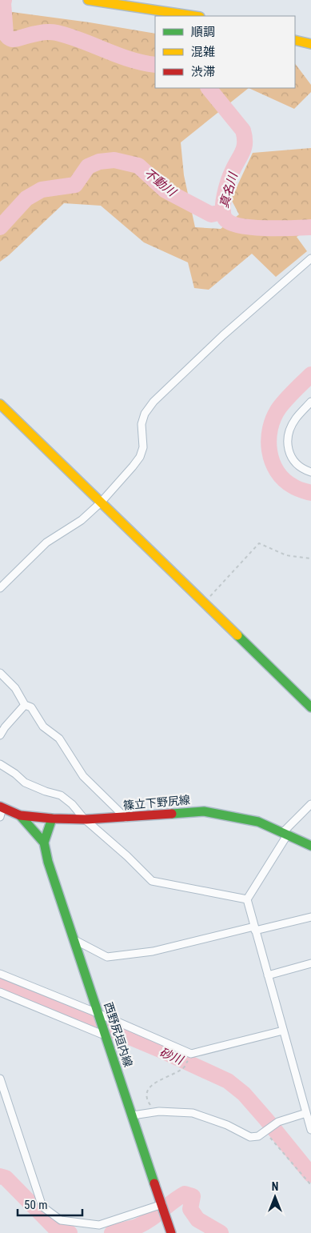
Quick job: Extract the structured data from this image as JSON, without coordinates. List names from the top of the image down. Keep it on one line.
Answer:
{"streets":{"main road":["篠立下野尻線","西野尻垣内線"]},"water":["不動川","真名川","砂川"],"legend":["順調","混雑","渋滞"],"scale_bar":"50 m","north":"top"}
